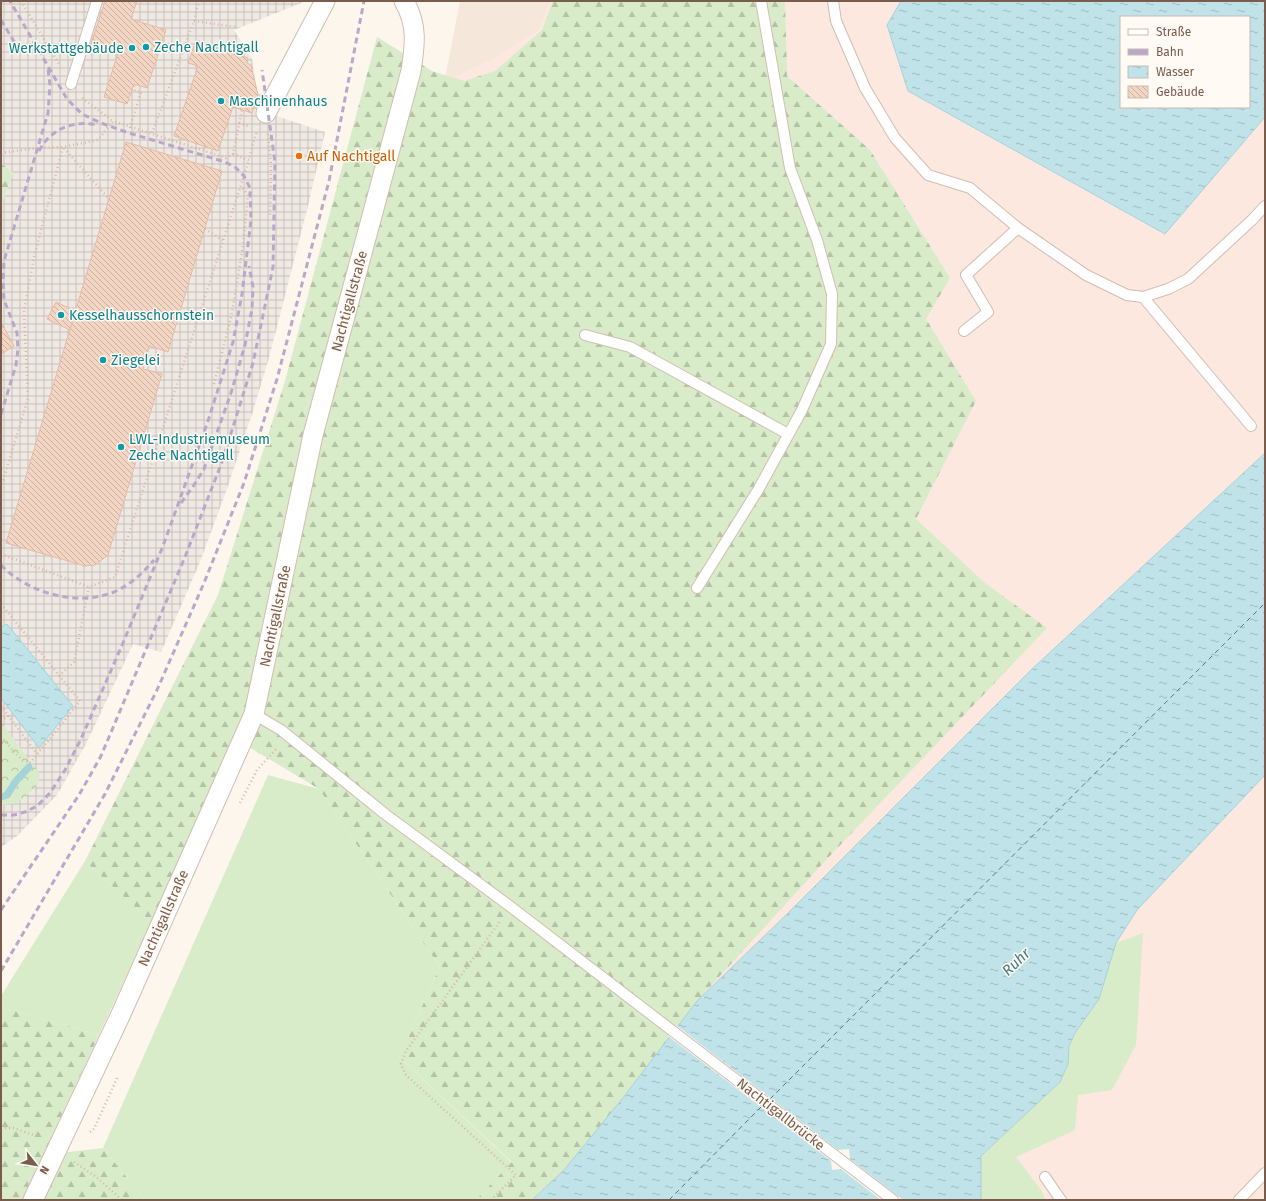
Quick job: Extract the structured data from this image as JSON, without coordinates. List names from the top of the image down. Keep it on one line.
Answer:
{"streets":{"street":["Nachtigallstraße"],"lane":["Nachtigallbrücke"]},"crossings":[["Nachtigallstraße","Nachtigallbrücke"]],"water":["Ruhr"],"places":["Zeche Nachtigall","Werkstattgebäude","Maschinenhaus","Auf Nachtigall","Kesselhausschornstein","Ziegelei","LWL-Industriemuseum Zeche Nachtigall"],"legend":["Straße","Bahn","Wasser","Gebäude"],"north":"bottom right"}
